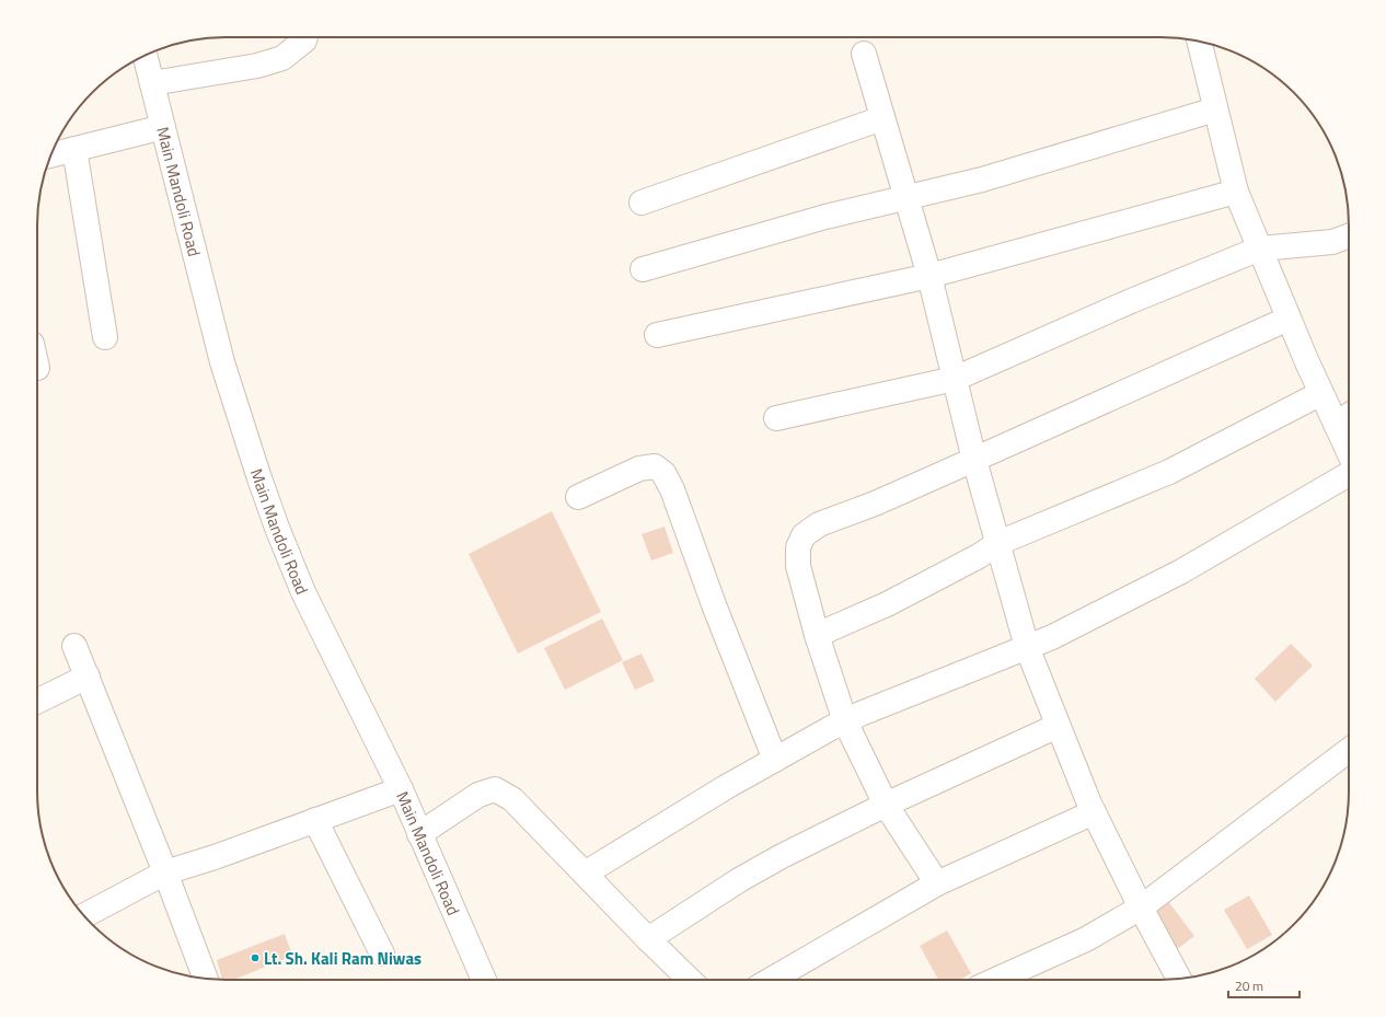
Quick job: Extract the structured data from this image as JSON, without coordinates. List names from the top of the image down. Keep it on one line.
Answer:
{"streets":{"street":["Main Mandoli Road"]},"places":["Lt. Sh. Kali Ram Niwas"],"scale_bar":"20 m"}
